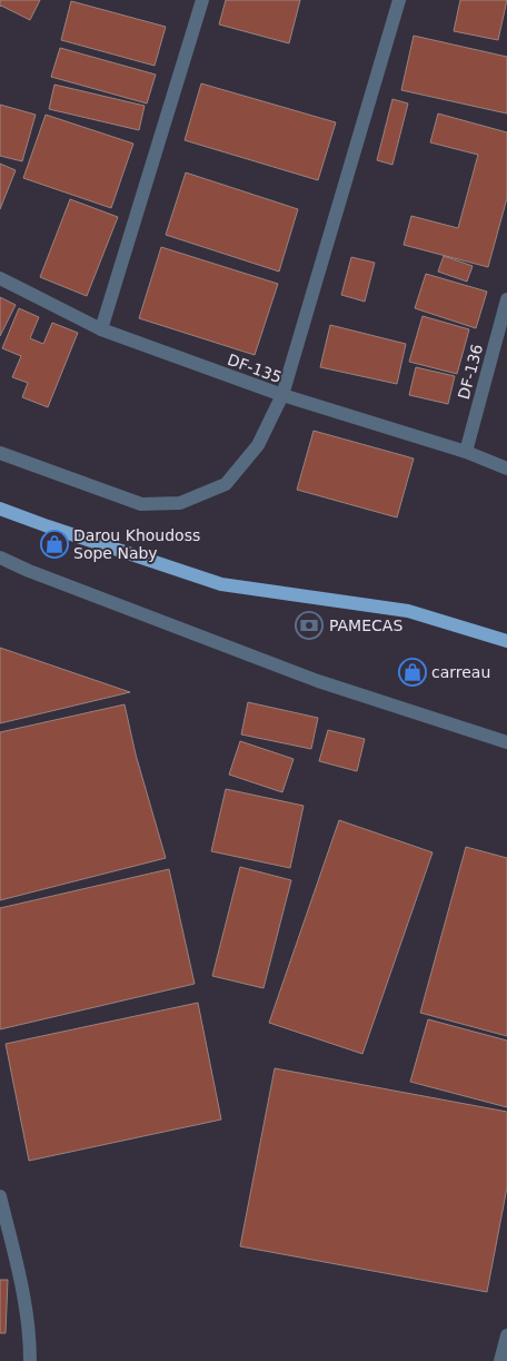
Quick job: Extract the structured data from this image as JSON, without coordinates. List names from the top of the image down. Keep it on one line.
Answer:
{"streets":{"street":["DF-135","DF-136"]},"crossings":[["DF-135","DF-136"]],"places":{"shop":["Darou Khoudoss Sope Naby","carreau"],"bank":["PAMECAS"]}}
